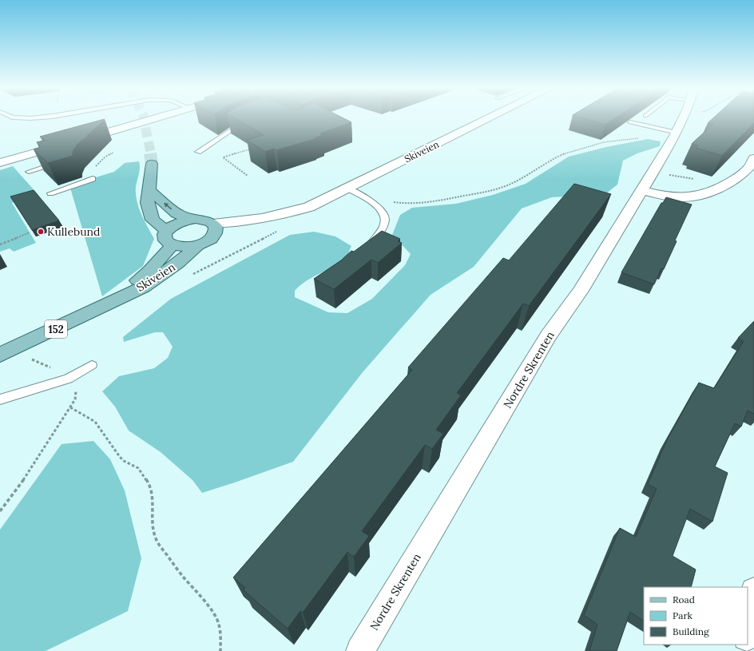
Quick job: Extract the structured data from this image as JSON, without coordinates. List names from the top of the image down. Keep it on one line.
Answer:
{"streets":{"main road":["Skiveien","152"],"street":["Nordre Skrenten"]},"crossings":[["Skiveien","152"]],"places":["Kullebund"],"legend":["Road","Park","Building"]}
